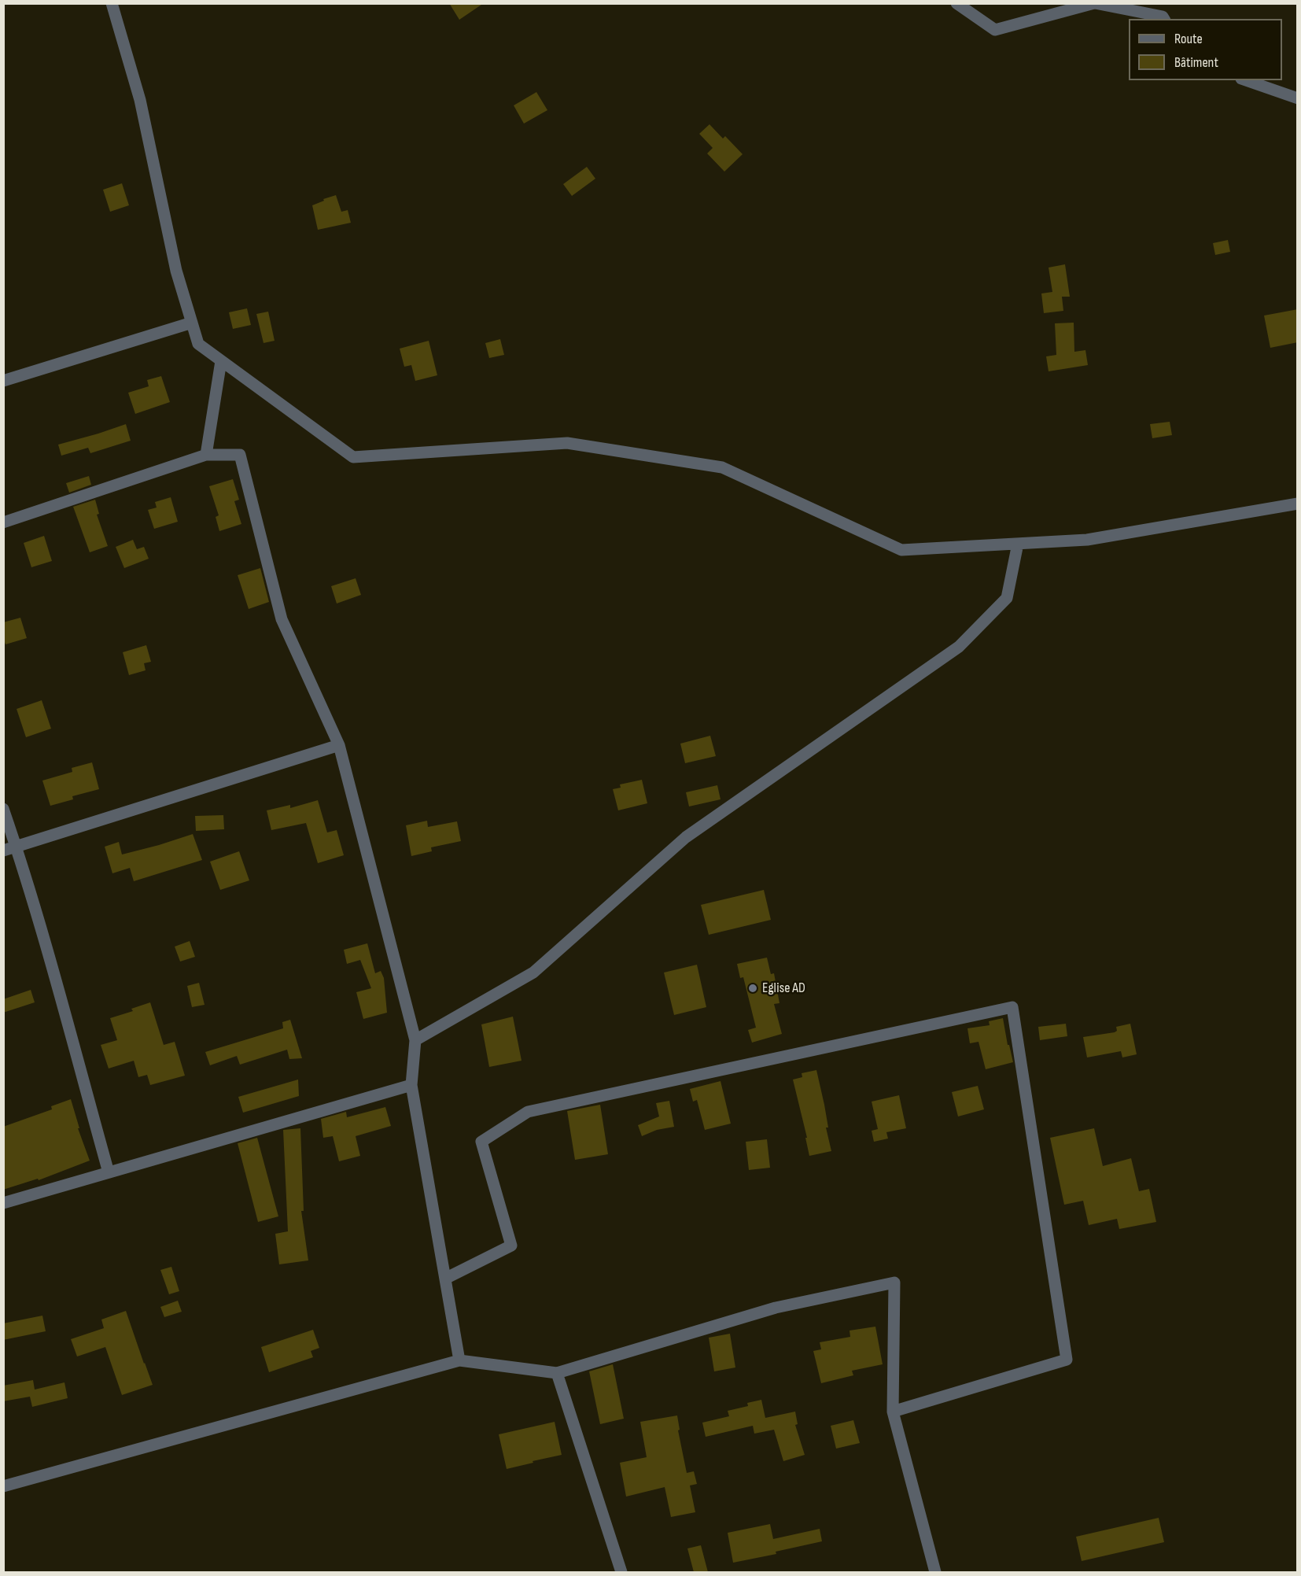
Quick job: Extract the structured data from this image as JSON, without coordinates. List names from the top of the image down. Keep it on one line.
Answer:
{"places":["Eglise AD"],"legend":["Route","Bâtiment"]}
